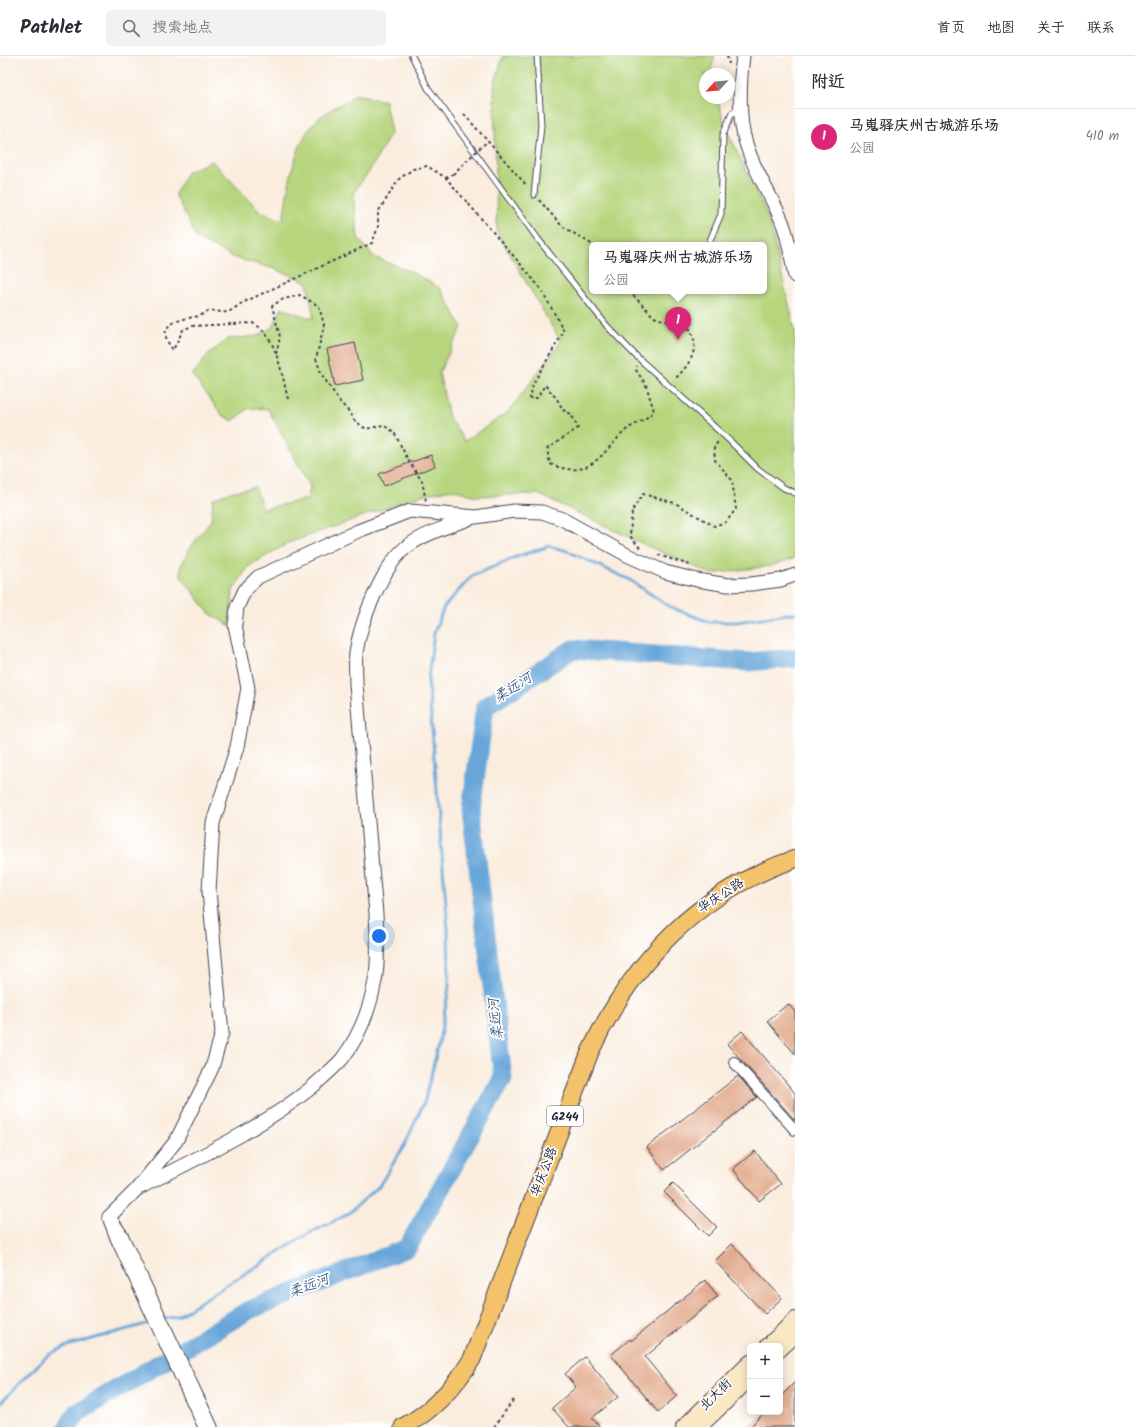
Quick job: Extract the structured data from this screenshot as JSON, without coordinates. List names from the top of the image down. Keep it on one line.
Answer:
{"streets":{"highway":["华庆公路","G244"],"main road":["北大街"]},"water":["柔远河"],"north":"bottom left","page":{"header":"Pathlet","search":"搜索地点","nav":["首页","地图","关于","联系"],"heading":"附近","list":[{"mark":"1","name":"马嵬驿庆州古城游乐场","note":"公园","value":"410 m"}],"popup":["马嵬驿庆州古城游乐场","公园"],"pins":"1","map_buttons":["+","−"]}}
